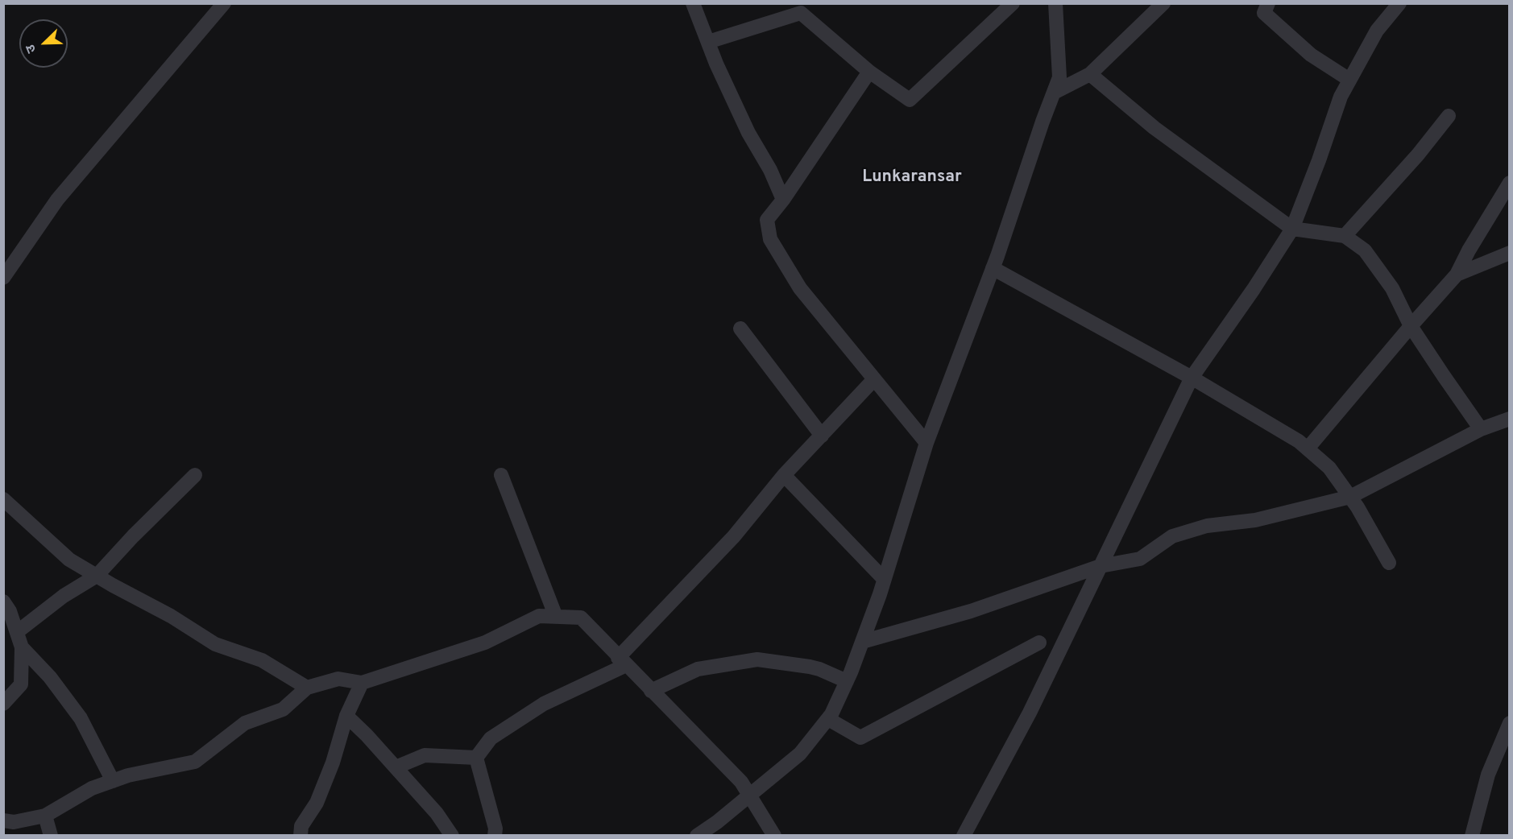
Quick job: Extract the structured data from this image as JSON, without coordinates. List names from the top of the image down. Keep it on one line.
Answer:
{"districts":["Lunkaransar"],"north":"bottom left"}
